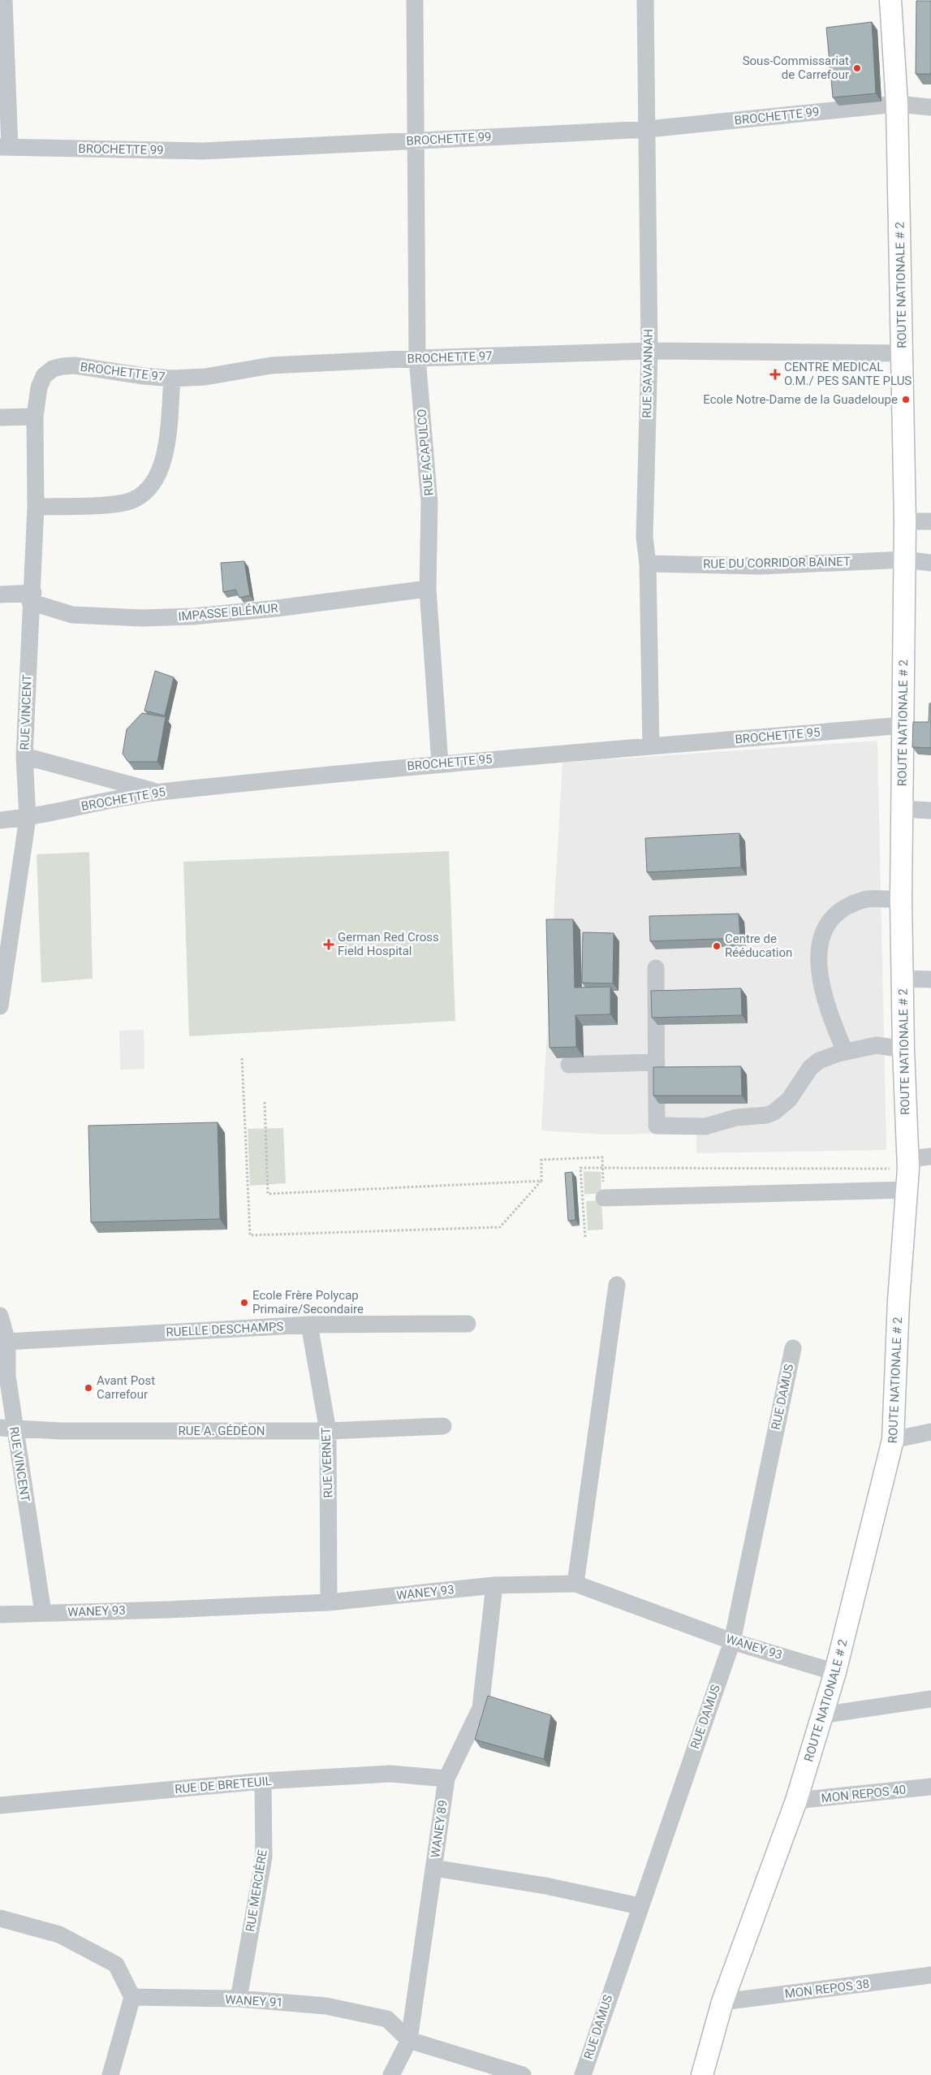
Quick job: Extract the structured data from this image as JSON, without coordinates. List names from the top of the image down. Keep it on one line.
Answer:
{"streets":{"main road":["ROUTE NATIONALE # 2"],"street":["BROCHETTE 99","BROCHETTE 97","RUE SAVANNAH","RUE ACAPULCO","RUE DU CORRIDOR BAINET","IMPASSE BLÉMUR","RUE VINCENT","BROCHETTE 95","RUELLE DESCHAMPS","RUE DAMUS","RUE A. GÉDÉON","RUE VERNET","WANEY 93","RUE DE BRETEUIL","MON REPOS 40","WANEY 89","RUE MERCIÈRE","MON REPOS 38","WANEY 91"]},"crossings":[["BROCHETTE 99","ROUTE NATIONALE # 2"],["BROCHETTE 99","RUE SAVANNAH"],["BROCHETTE 99","RUE ACAPULCO"],["ROUTE NATIONALE # 2","BROCHETTE 97"],["ROUTE NATIONALE # 2","RUE DU CORRIDOR BAINET"],["ROUTE NATIONALE # 2","BROCHETTE 95"],["ROUTE NATIONALE # 2","WANEY 93"],["ROUTE NATIONALE # 2","MON REPOS 40"],["ROUTE NATIONALE # 2","MON REPOS 38"],["BROCHETTE 97","RUE SAVANNAH"],["BROCHETTE 97","RUE ACAPULCO"],["BROCHETTE 97","RUE VINCENT"],["RUE SAVANNAH","RUE DU CORRIDOR BAINET"],["RUE SAVANNAH","BROCHETTE 95"],["RUE ACAPULCO","IMPASSE BLÉMUR"],["RUE ACAPULCO","BROCHETTE 95"],["IMPASSE BLÉMUR","RUE VINCENT"],["RUE VINCENT","BROCHETTE 95"],["RUE VINCENT","RUELLE DESCHAMPS"],["RUE VINCENT","RUE A. GÉDÉON"],["RUE VINCENT","WANEY 93"],["RUELLE DESCHAMPS","RUE VERNET"],["RUE DAMUS","WANEY 93"],["RUE A. GÉDÉON","RUE VERNET"],["RUE VERNET","WANEY 93"],["WANEY 93","WANEY 89"],["RUE DE BRETEUIL","WANEY 89"],["RUE DE BRETEUIL","RUE MERCIÈRE"],["WANEY 89","WANEY 91"],["RUE MERCIÈRE","WANEY 91"]],"places":{"other":["Sous-Commissariat de Carrefour","Ecole Notre-Dame de la Guadeloupe","Centre de Rééducation","Ecole Frère Polycap Primaire/Secondaire","Avant Post Carrefour"],"health":["CENTRE MEDICAL O.M./ PES SANTE PLUS","German Red Cross Field Hospital"]}}
